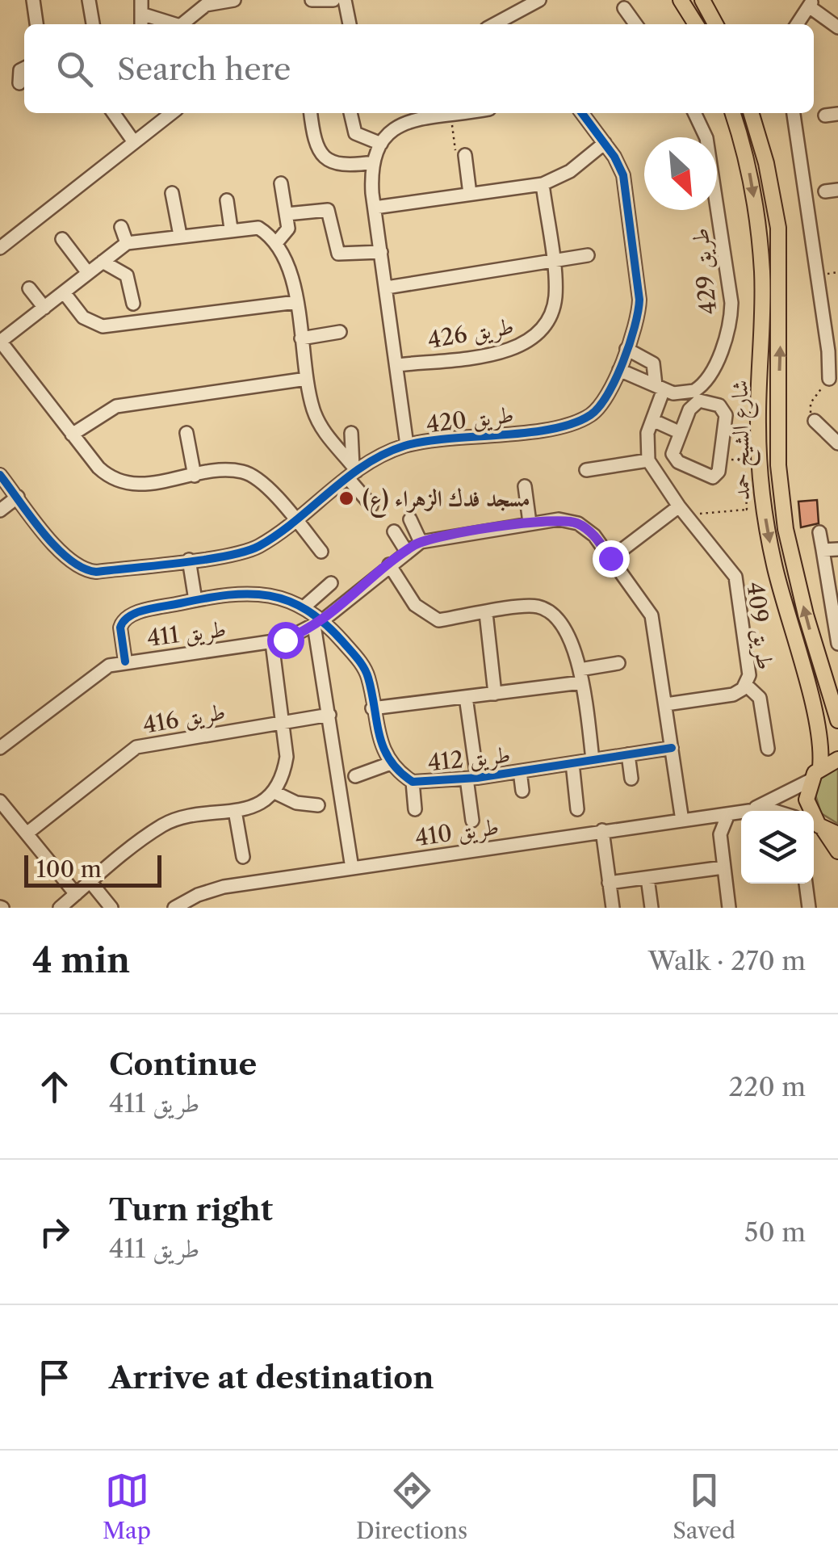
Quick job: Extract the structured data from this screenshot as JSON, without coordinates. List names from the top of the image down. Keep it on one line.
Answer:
{"streets":{"main road":["شارع الشيخ حمد"],"street":["طريق 429","طريق 426","طريق 420","طريق 409","طريق 411","طريق 416","طريق 412","طريق 410"]},"crossings":[["طريق 409","طريق 411"],["طريق 411","طريق 412"],["طريق 411","طريق 410"]],"places":["مسجد فدك الزهراء (ع)"],"scale_bar":"100 m","north":"bottom right","page":{"search":"Search here","scale":"100 m","heading":["4 min","Walk · 270 m"],"list":[["Continue","طريق 411","220 m"],["Turn right","طريق 411","50 m"],"Arrive at destination"],"nav":["Map","Directions","Saved"]}}
